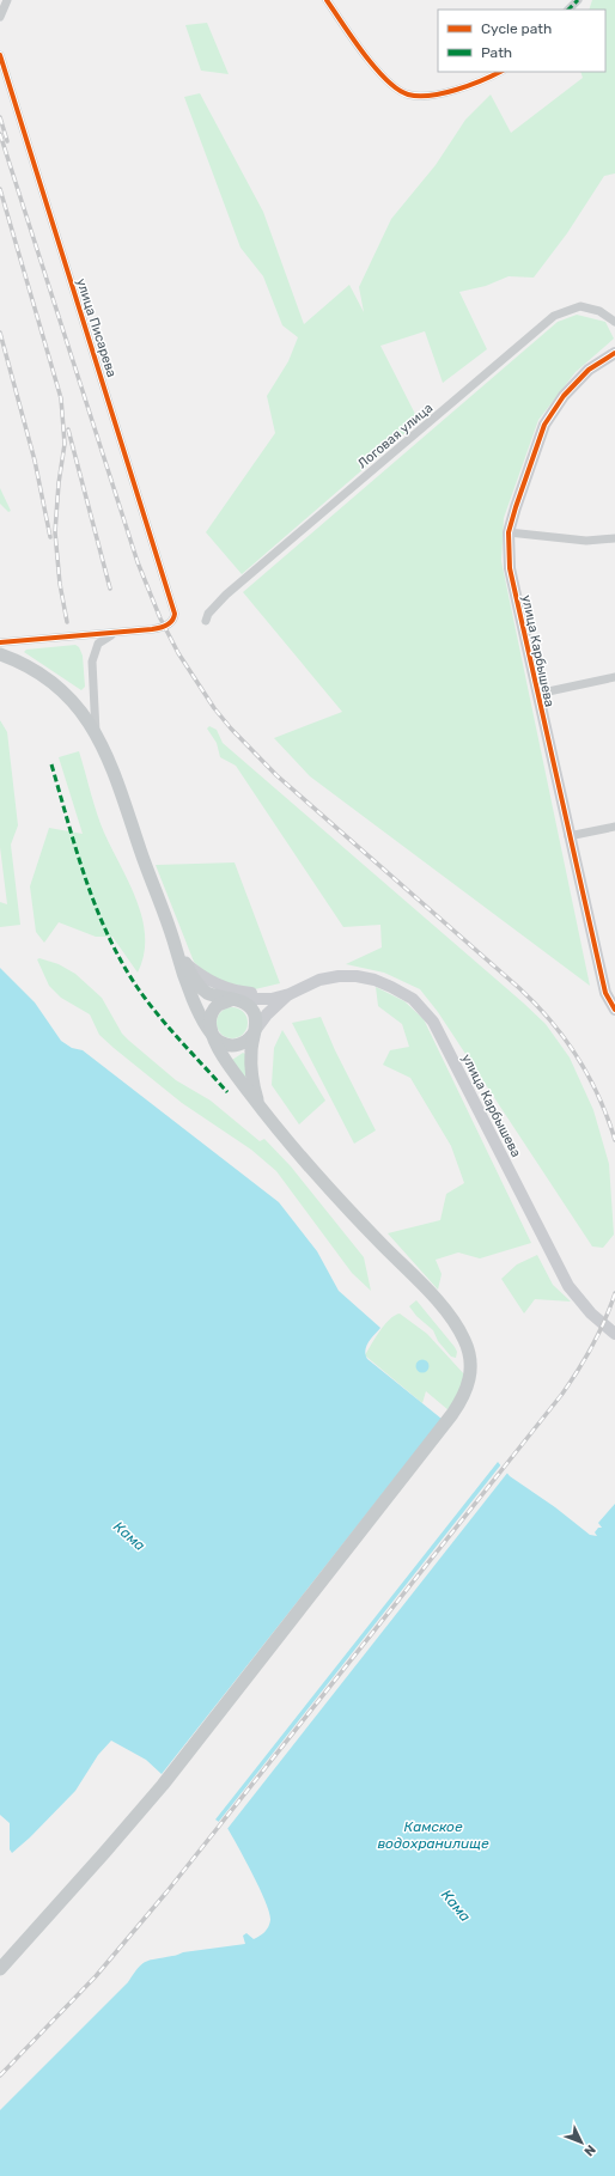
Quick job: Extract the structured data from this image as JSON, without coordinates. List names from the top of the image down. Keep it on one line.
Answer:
{"streets":{"main road":["улица Карбышева"],"street":["улица Писарева","Логовая улица"]},"water":["Кама","Камское водохранилище"],"legend":["Cycle path","Path"],"north":"bottom right"}
